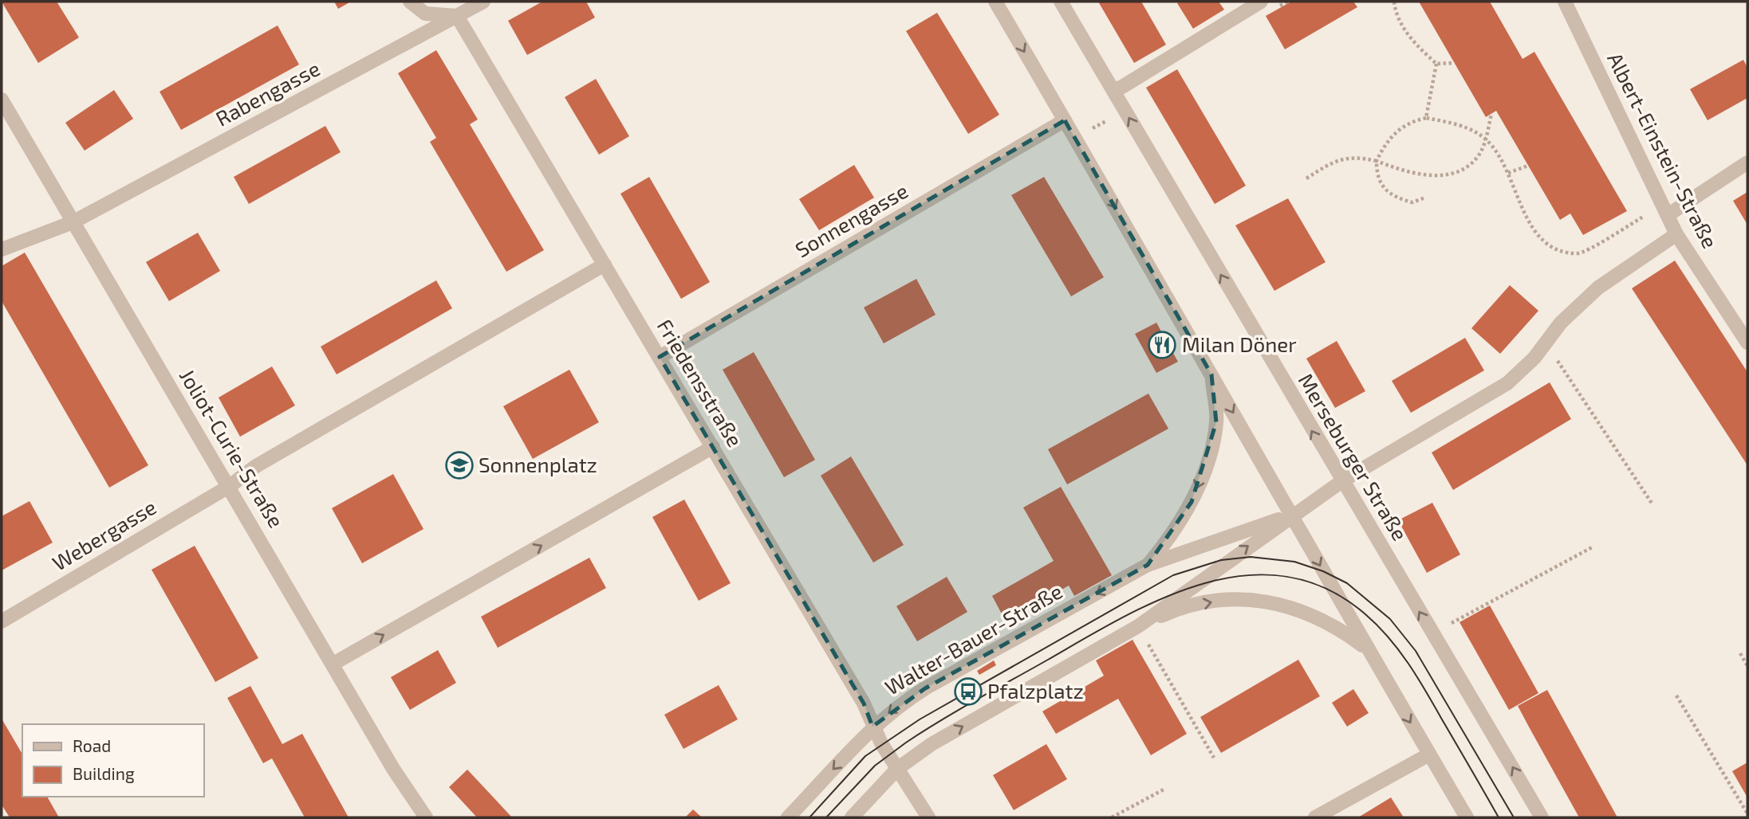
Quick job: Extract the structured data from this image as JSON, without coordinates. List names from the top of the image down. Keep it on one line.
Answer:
{"streets":{"street":["Rabengasse","Albert-Einstein-Straße","Sonnengasse","Friedensstraße","Joliot-Curie-Straße","Merseburger Straße","Webergasse","Walter-Bauer-Straße"]},"crossings":[["Rabengasse","Friedensstraße"],["Rabengasse","Joliot-Curie-Straße"],["Sonnengasse","Friedensstraße"],["Friedensstraße","Walter-Bauer-Straße"],["Joliot-Curie-Straße","Webergasse"]],"places":{"restaurant":["Milan Döner"],"school or university":["Sonnenplatz"],"bus stop":["Pfalzplatz"]},"legend":["Road","Building"]}
